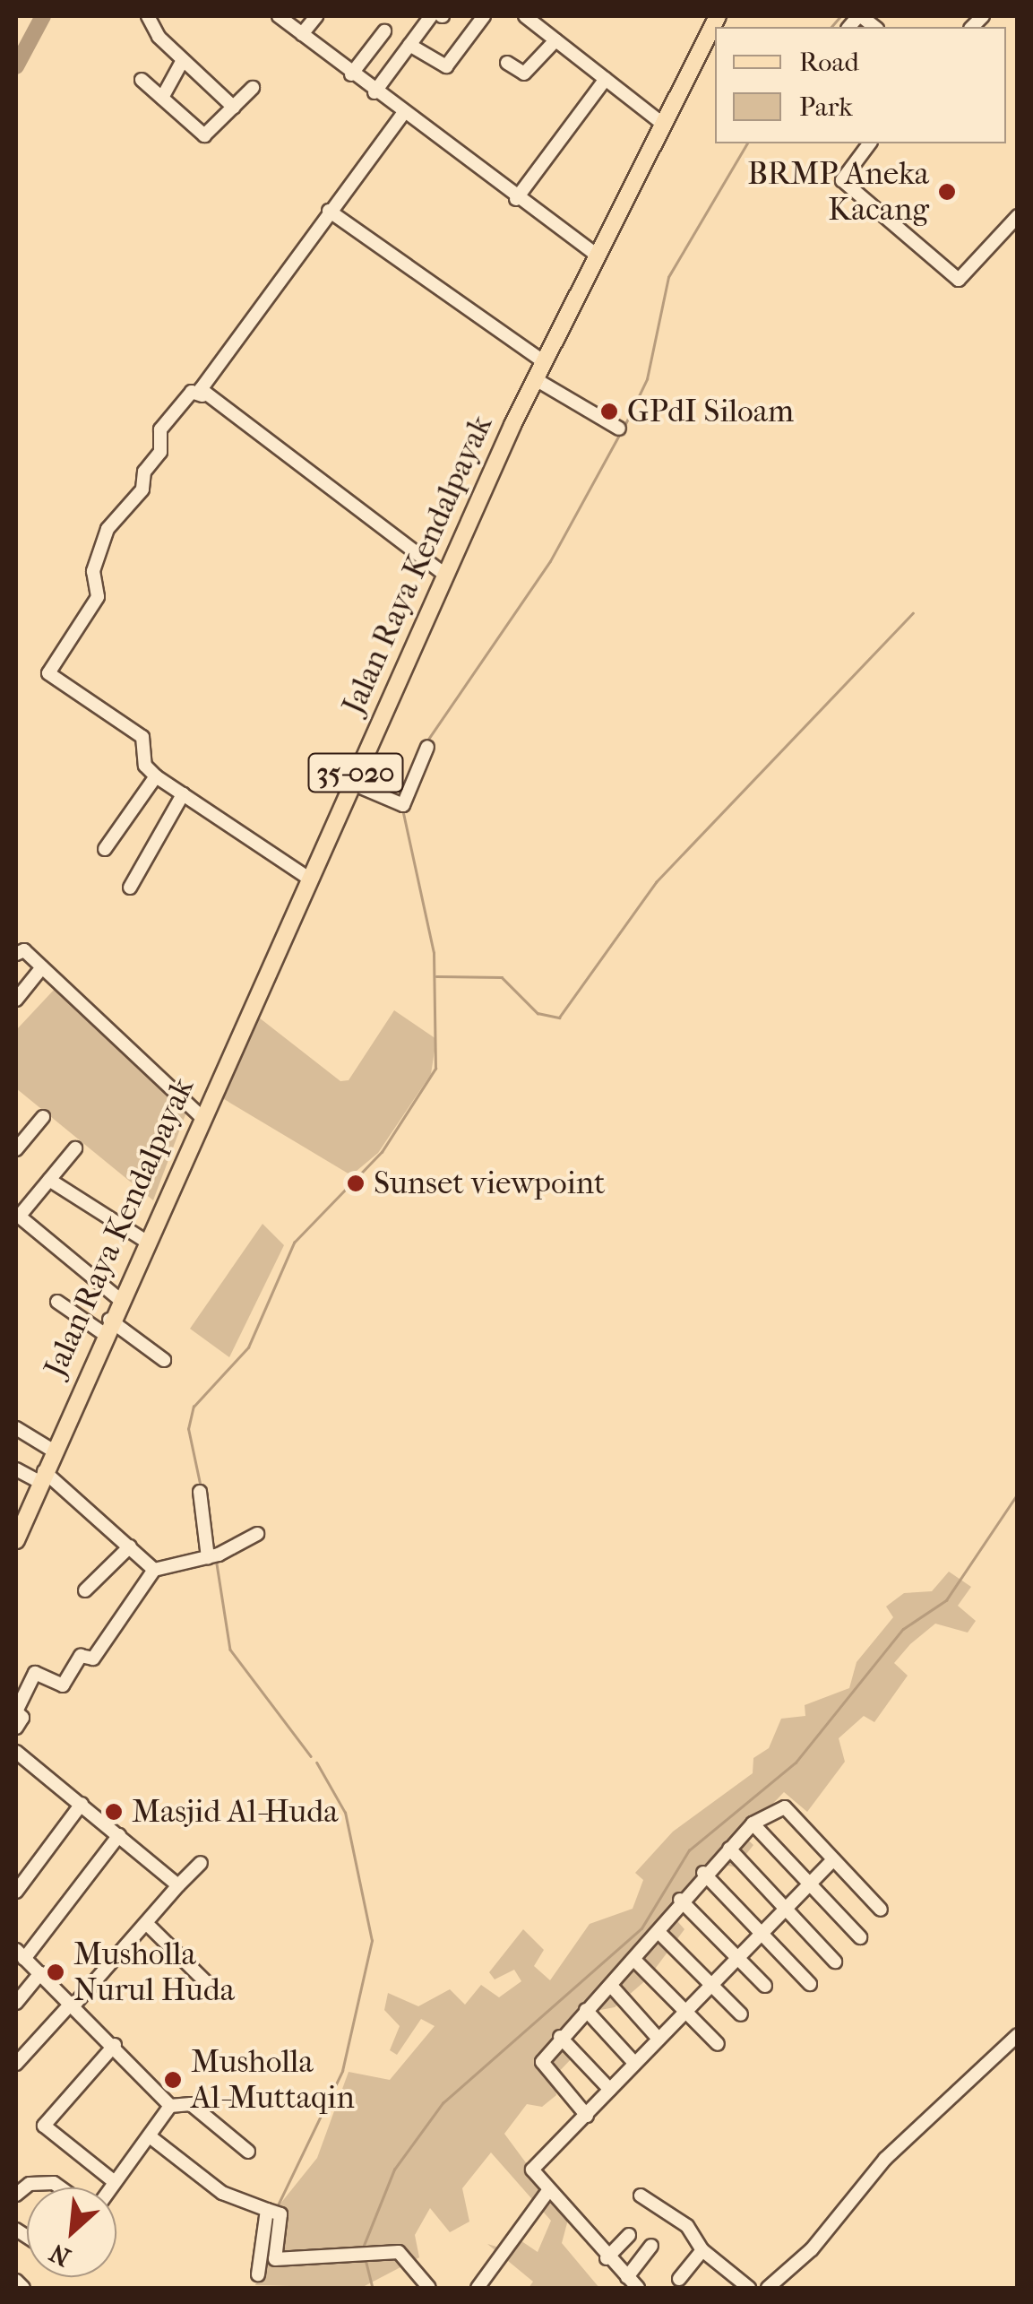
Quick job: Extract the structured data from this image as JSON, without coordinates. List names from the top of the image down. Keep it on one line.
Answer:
{"streets":{"main road":["Jalan Raya Kendalpayak","35-020"]},"places":["BRMP Aneka Kacang","GPdI Siloam","Sunset viewpoint","Masjid Al-Huda","Musholla Nurul Huda","Musholla Al-Muttaqin"],"legend":["Road","Park"],"north":"bottom left"}
